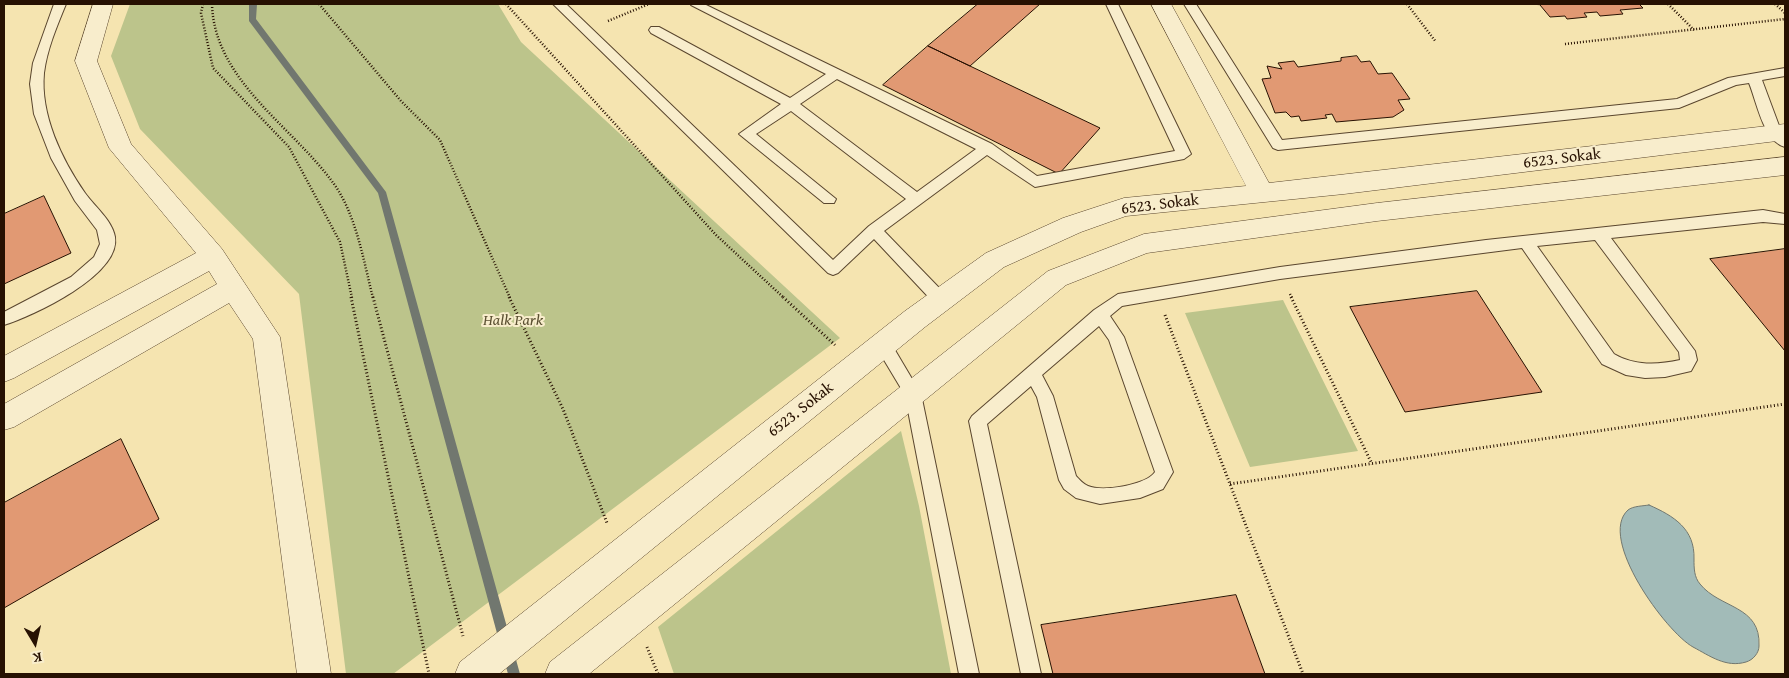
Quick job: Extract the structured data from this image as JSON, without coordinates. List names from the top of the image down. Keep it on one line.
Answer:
{"streets":{"street":["6523. Sokak"]},"parks":["Halk Park"],"north":"bottom"}
